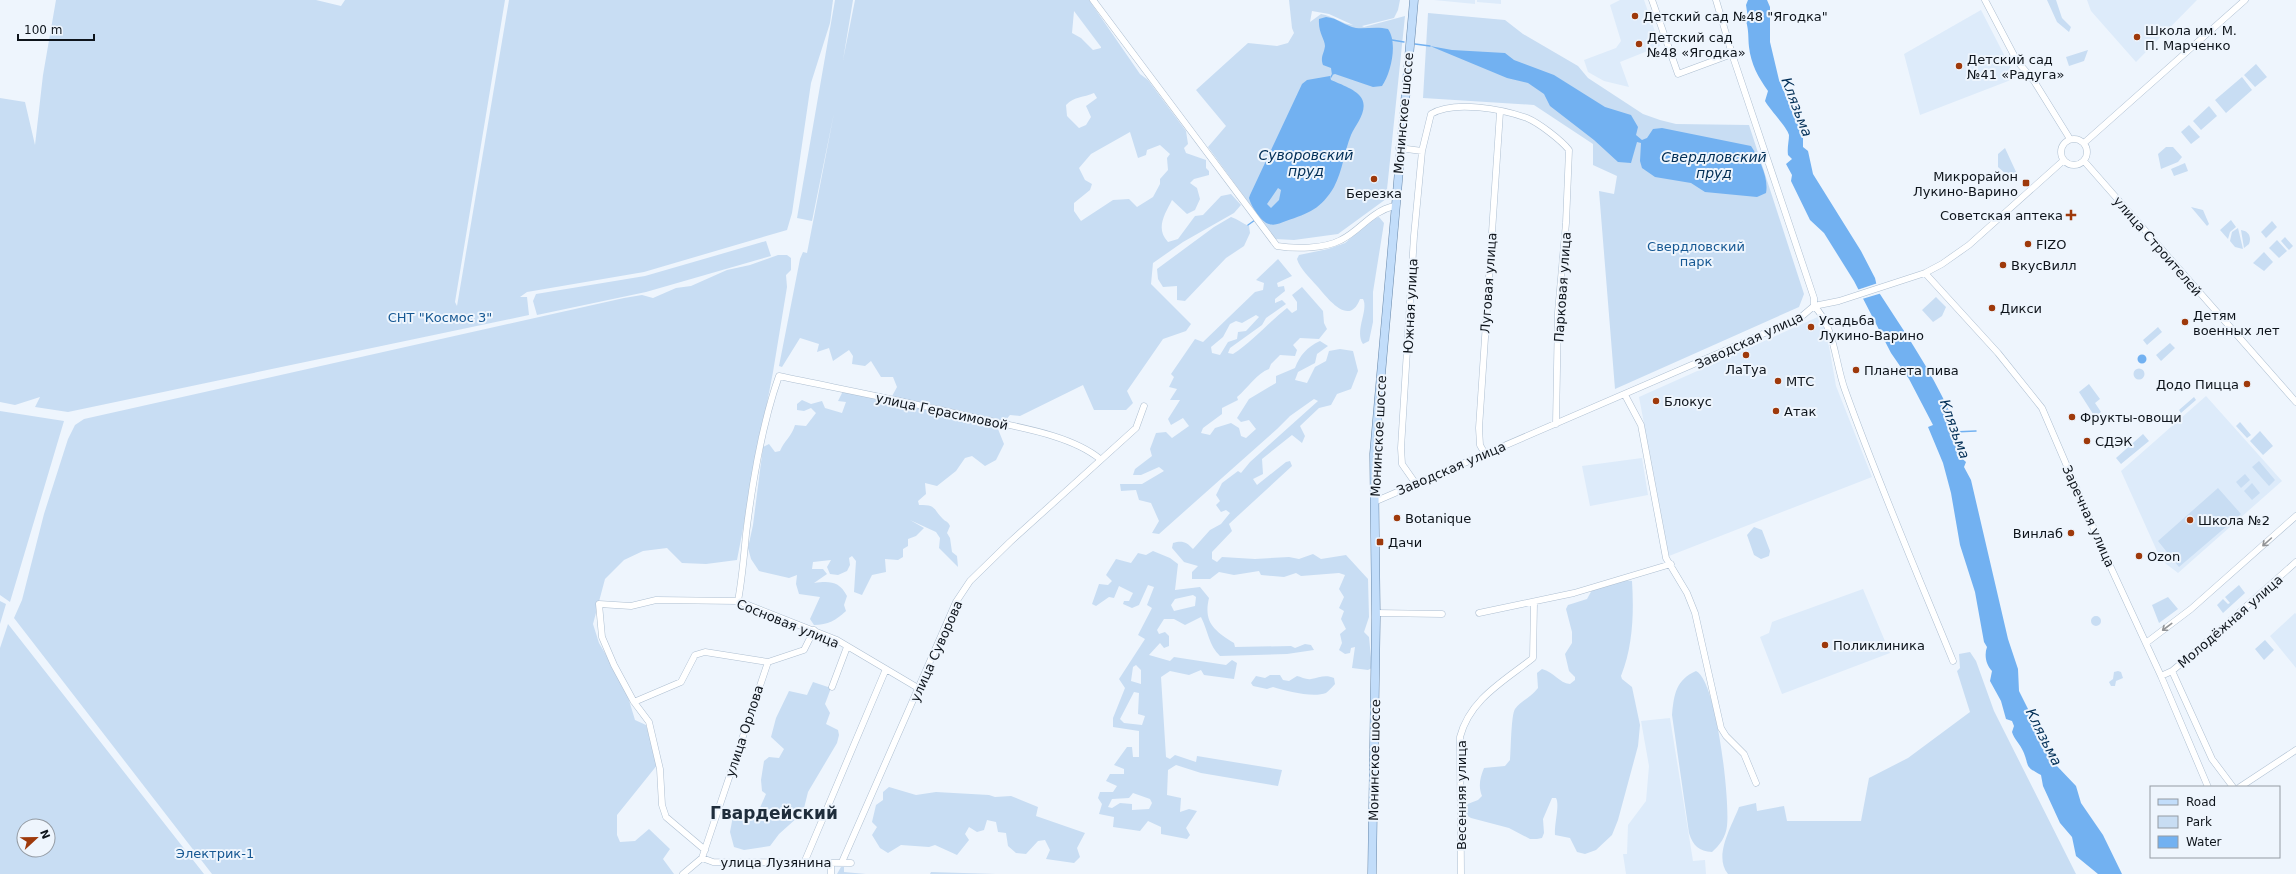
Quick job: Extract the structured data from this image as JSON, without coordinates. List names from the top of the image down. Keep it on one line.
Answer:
{"streets":{"main road":["Монинское шоссе"],"street":["улица Строителей","Луговая улица","Парковая улица","Южная улица","Заводская улица","улица Герасимовой","Заречная улица","Молодёжная улица","Сосновая улица","улица Суворова","улица Орлова","Весенняя улица","улица Лузянина"]},"crossings":[["Монинское шоссе","Заводская улица"],["Луговая улица","Парковая улица"],["Луговая улица","Южная улица"],["Луговая улица","Заводская улица"],["Парковая улица","Южная улица"],["Парковая улица","Заводская улица"],["Южная улица","Заводская улица"],["улица Герасимовой","Сосновая улица"],["улица Герасимовой","улица Суворова"],["Заречная улица","Молодёжная улица"],["Сосновая улица","улица Суворова"],["улица Суворова","улица Лузянина"],["улица Орлова","улица Лузянина"]],"districts":["Гвардейский"],"water":["Клязьма","Суворовский пруд","Свердловский пруд"],"parks":["Свердловский парк","СНТ \"Космос 3\"","Электрик-1"],"places":{"other":["Детский сад №48 \"Ягодка\"","Школа им. М. П. Марченко","Детский сад №48 «Ягодка»","Детский сад №41 «Радуга»","Березка","FIZO","ВкусВилл","Дикси","Детям военных лет","Усадьба Лукино-Варино","ЛаТуа","Планета пива","МТС","Додо Пицца","Блокус","Атак","Фрукты-овощи","СДЭК","Botanique","Школа №2","Винлаб","Ozon","Поликлиника"],"transit":["Микрорайон Лукино-Варино","Дачи"],"health":["Советская аптека"]},"legend":["Road","Park","Water"],"scale_bar":"100 m","north":"right"}
